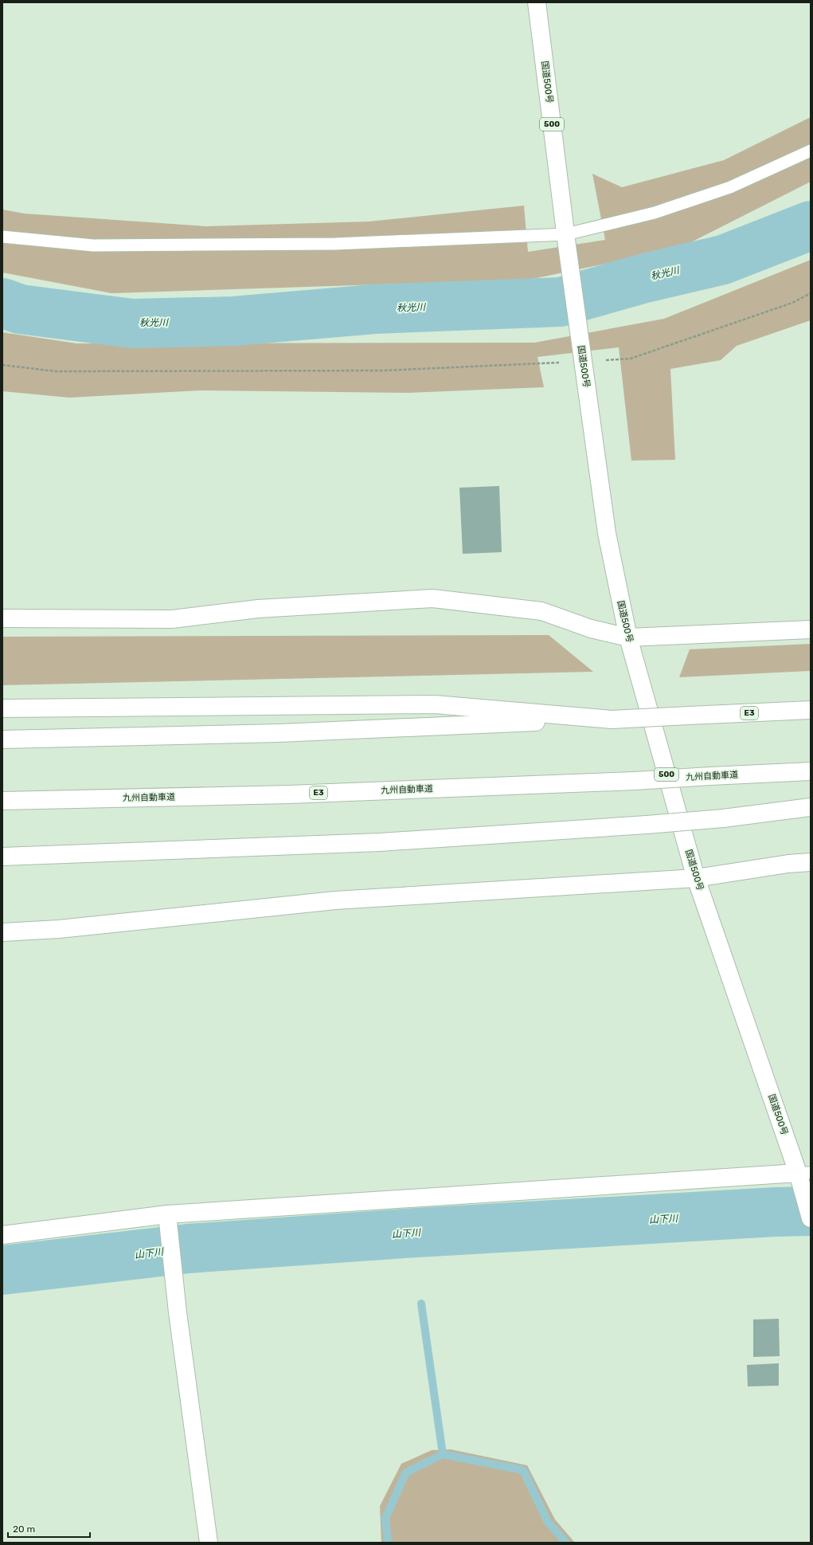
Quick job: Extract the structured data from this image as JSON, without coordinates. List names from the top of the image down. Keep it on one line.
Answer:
{"streets":{"main road":["国道500号","500","E3","九州自動車道"]},"water":["秋光川","山下川"],"scale_bar":"20 m"}
